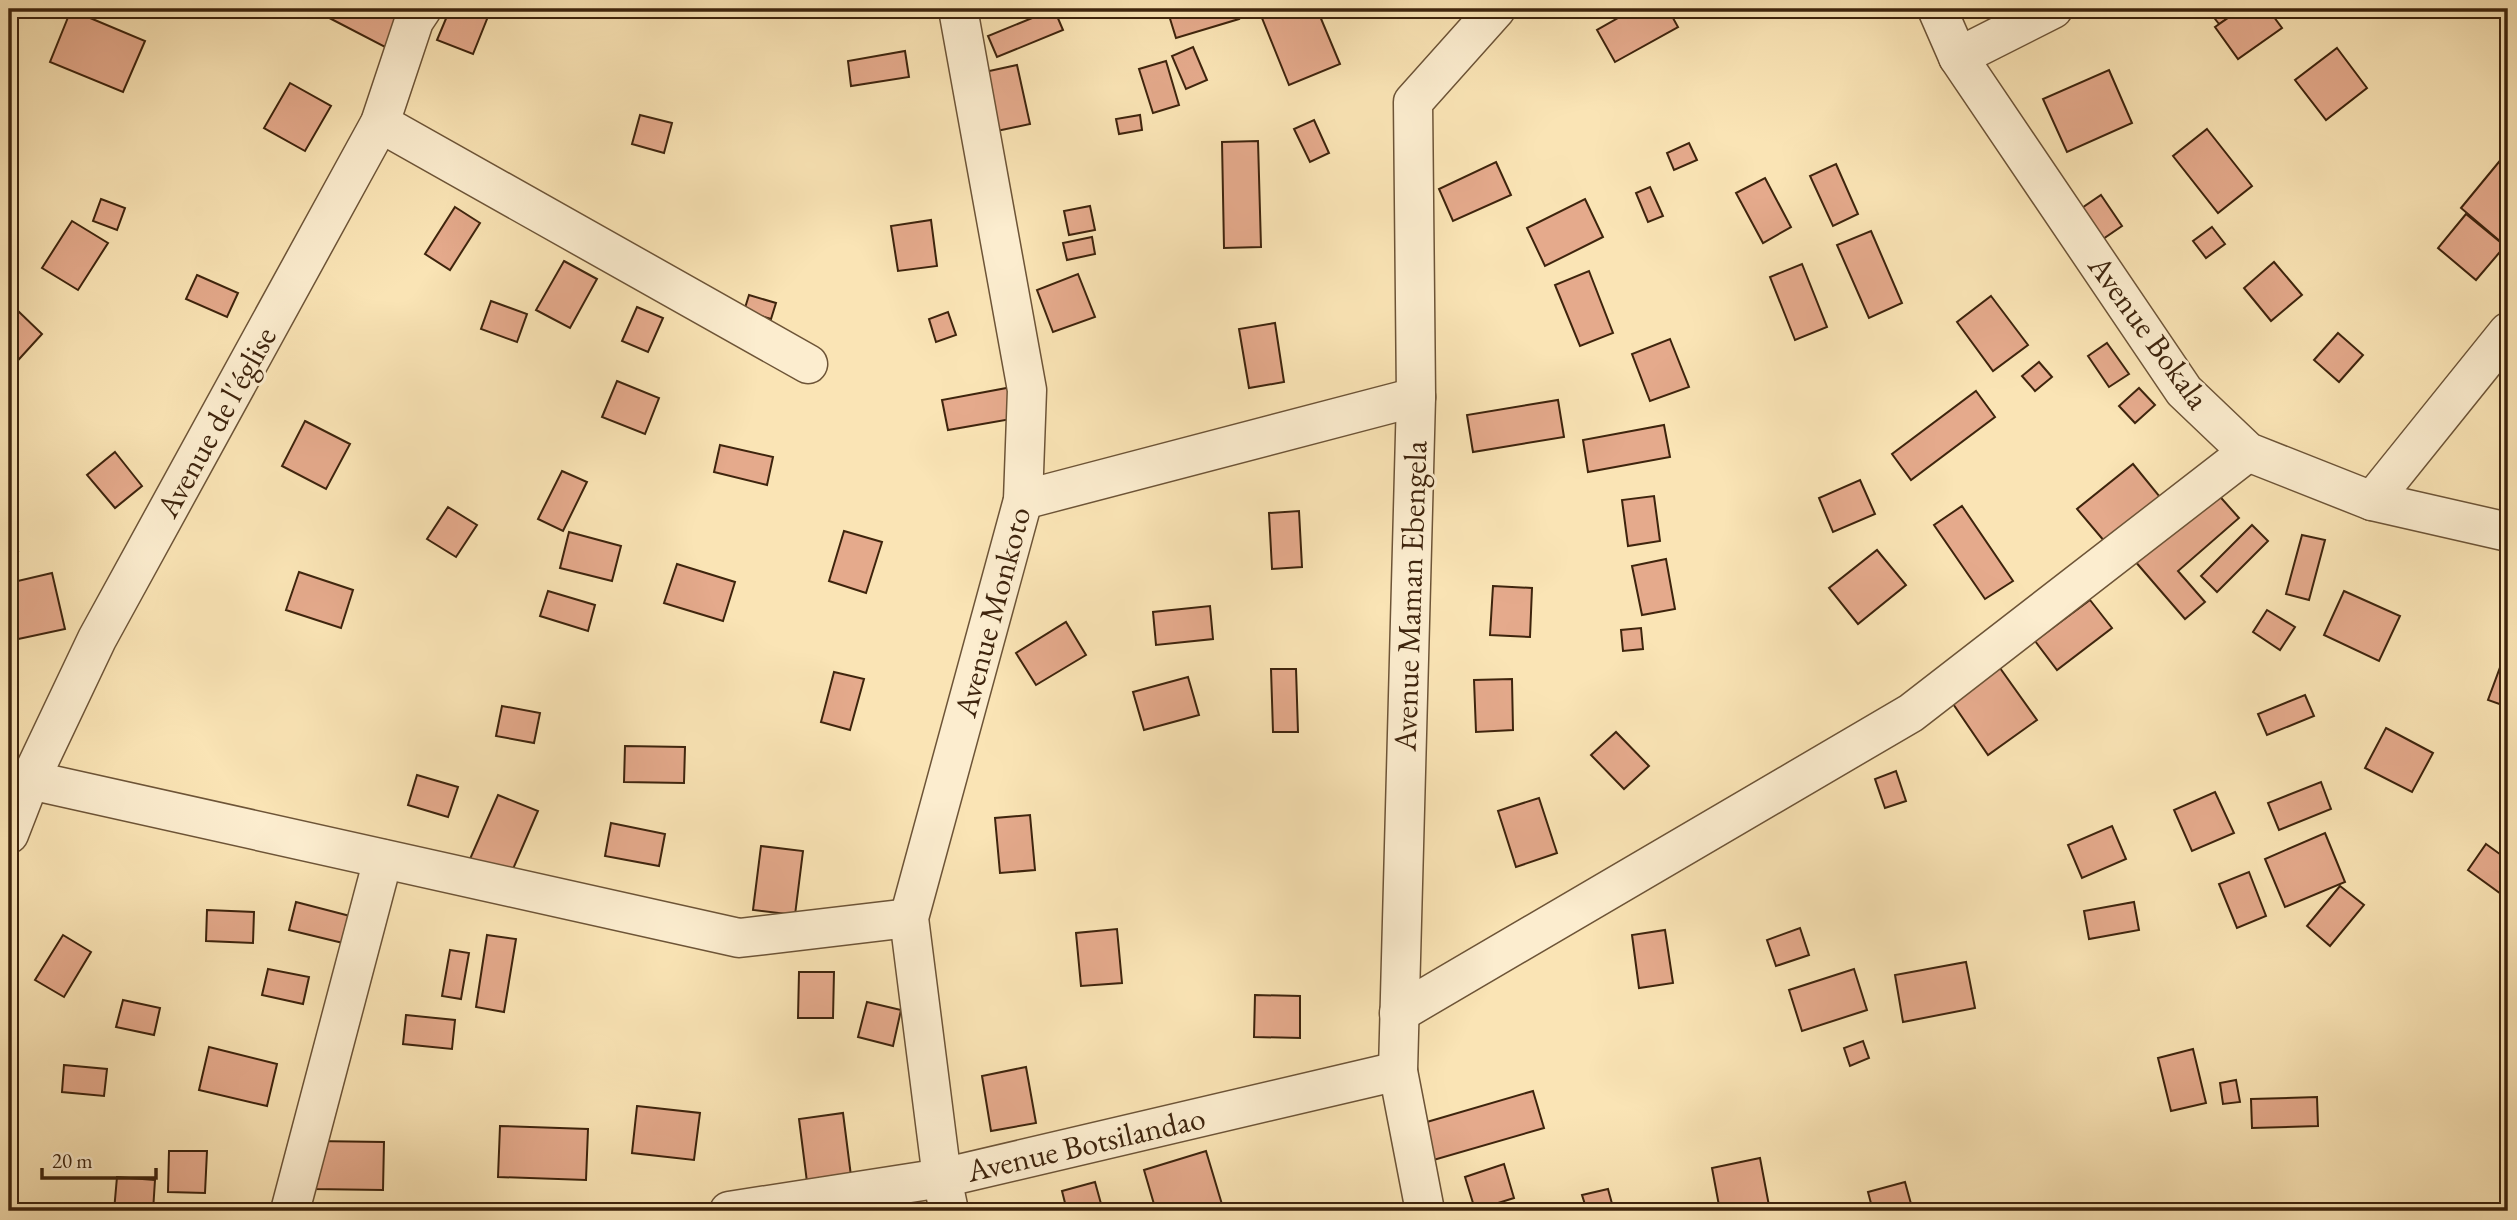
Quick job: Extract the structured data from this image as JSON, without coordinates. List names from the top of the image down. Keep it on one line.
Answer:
{"streets":{"street":["Avenue Bokala","Avenue de l'église","Avenue Maman Ebengela","Avenue Monkoto","Avenue Botsilandao"]},"crossings":[["Avenue Maman Ebengela","Avenue Botsilandao"],["Avenue Monkoto","Avenue Botsilandao"]],"scale_bar":"20 m"}
